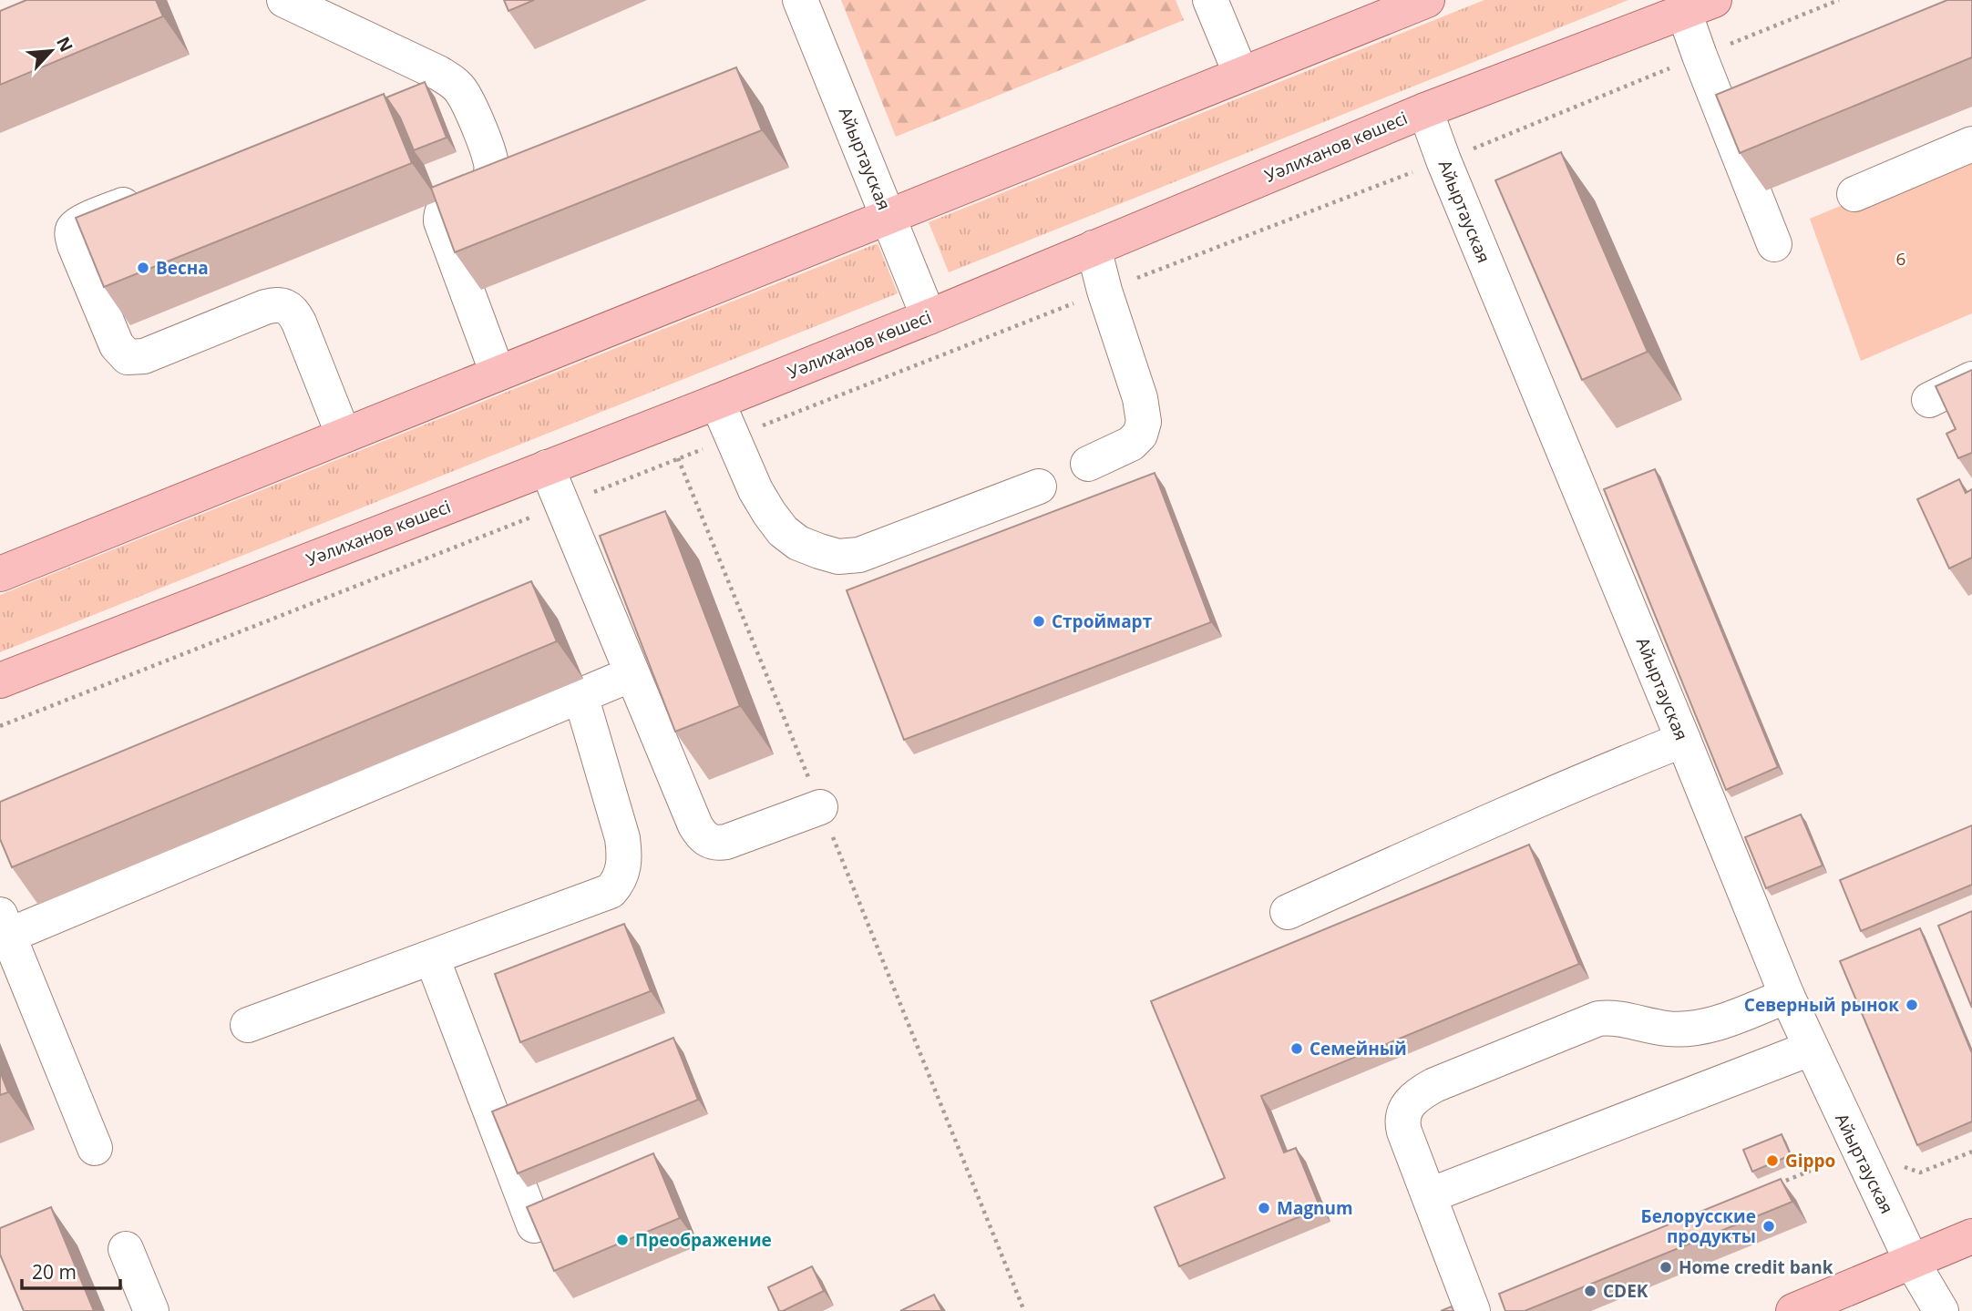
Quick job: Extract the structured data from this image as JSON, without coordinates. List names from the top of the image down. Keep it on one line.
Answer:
{"streets":{"main road":["Уәлиханов көшесі"],"street":["Айыртауская"]},"crossings":[["Уәлиханов көшесі","Айыртауская"]],"parks":["6"],"places":["Весна","Строймарт","Северный рынок","Семейный","Gippo","Magnum","Белорусские продукты","Преображение","Home credit bank","CDEK"],"scale_bar":"20 m","north":"top right"}
